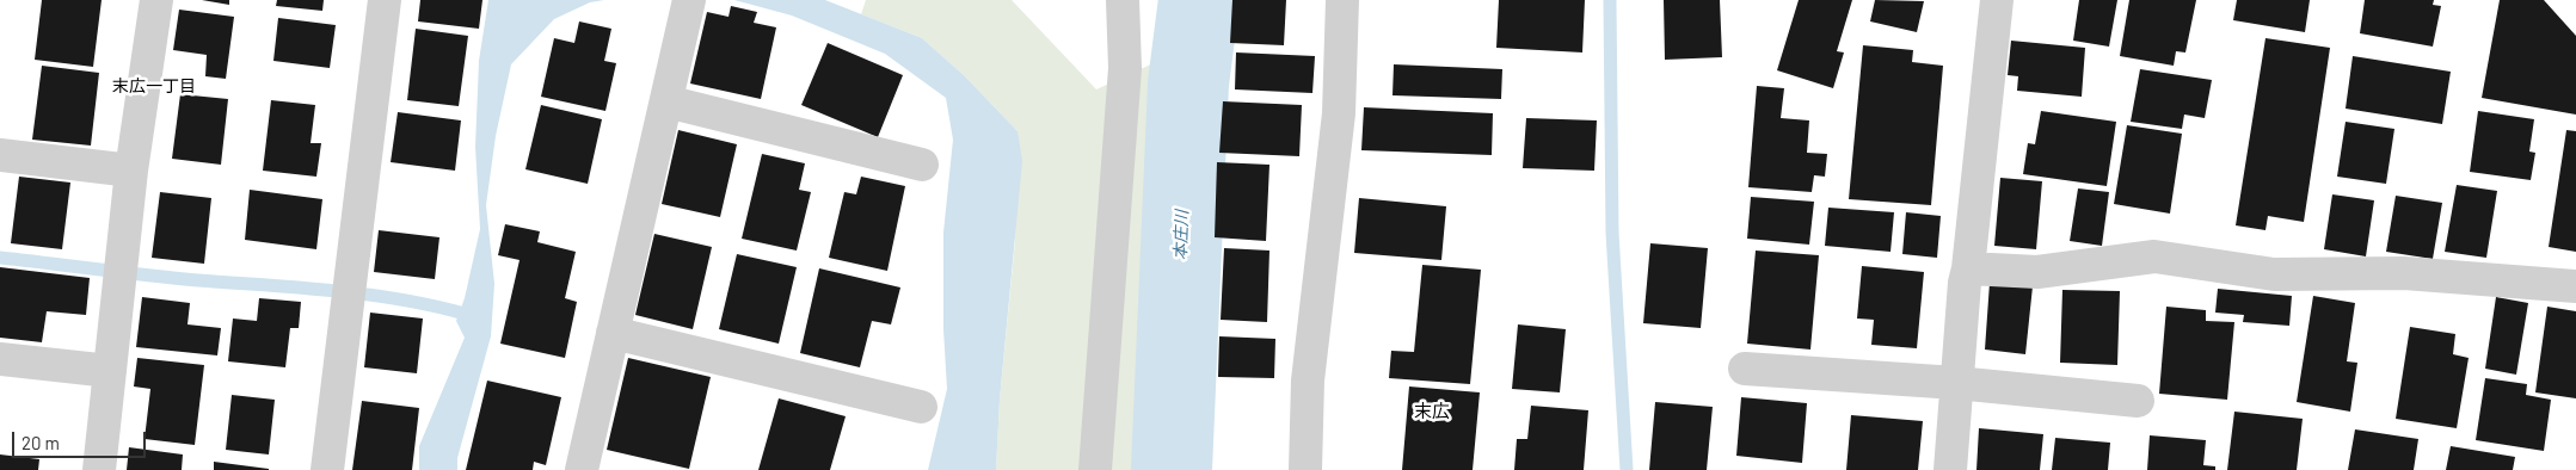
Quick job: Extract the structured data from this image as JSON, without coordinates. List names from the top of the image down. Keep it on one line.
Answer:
{"districts":["末広一丁目","末広"],"water":["本庄川"],"scale_bar":"20 m"}
